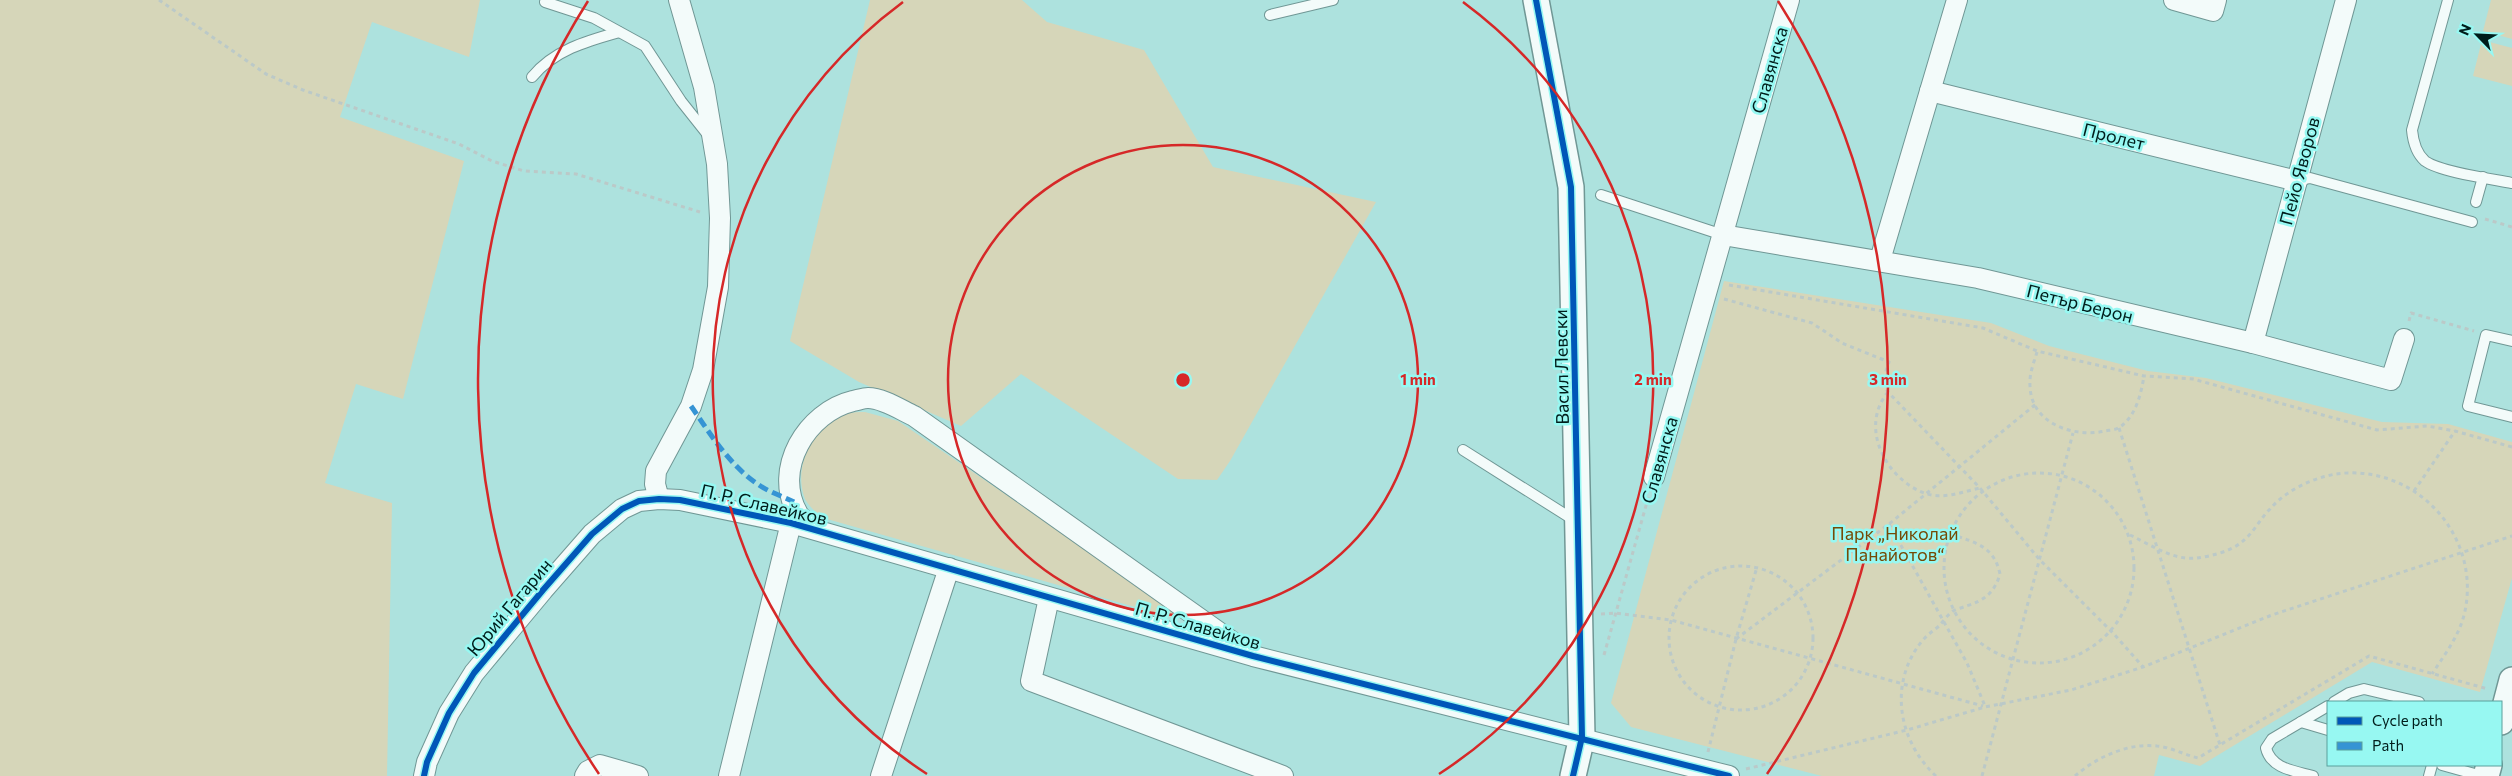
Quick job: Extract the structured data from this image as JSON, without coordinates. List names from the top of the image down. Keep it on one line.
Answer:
{"streets":{"street":["Славянска","Пролет","Пейо Яворов","Петър Берон","Васил Левски","П. Р. Славейков","Юрий Гагарин"]},"crossings":[["Славянска","Петър Берон"],["Пролет","Пейо Яворов"],["Пейо Яворов","Петър Берон"],["Васил Левски","П. Р. Славейков"],["П. Р. Славейков","Юрий Гагарин"]],"parks":["Парк „Николай Панайотов“"],"legend":["Cycle path","Path"],"north":"top left","rings":["1 min","2 min","3 min"]}
